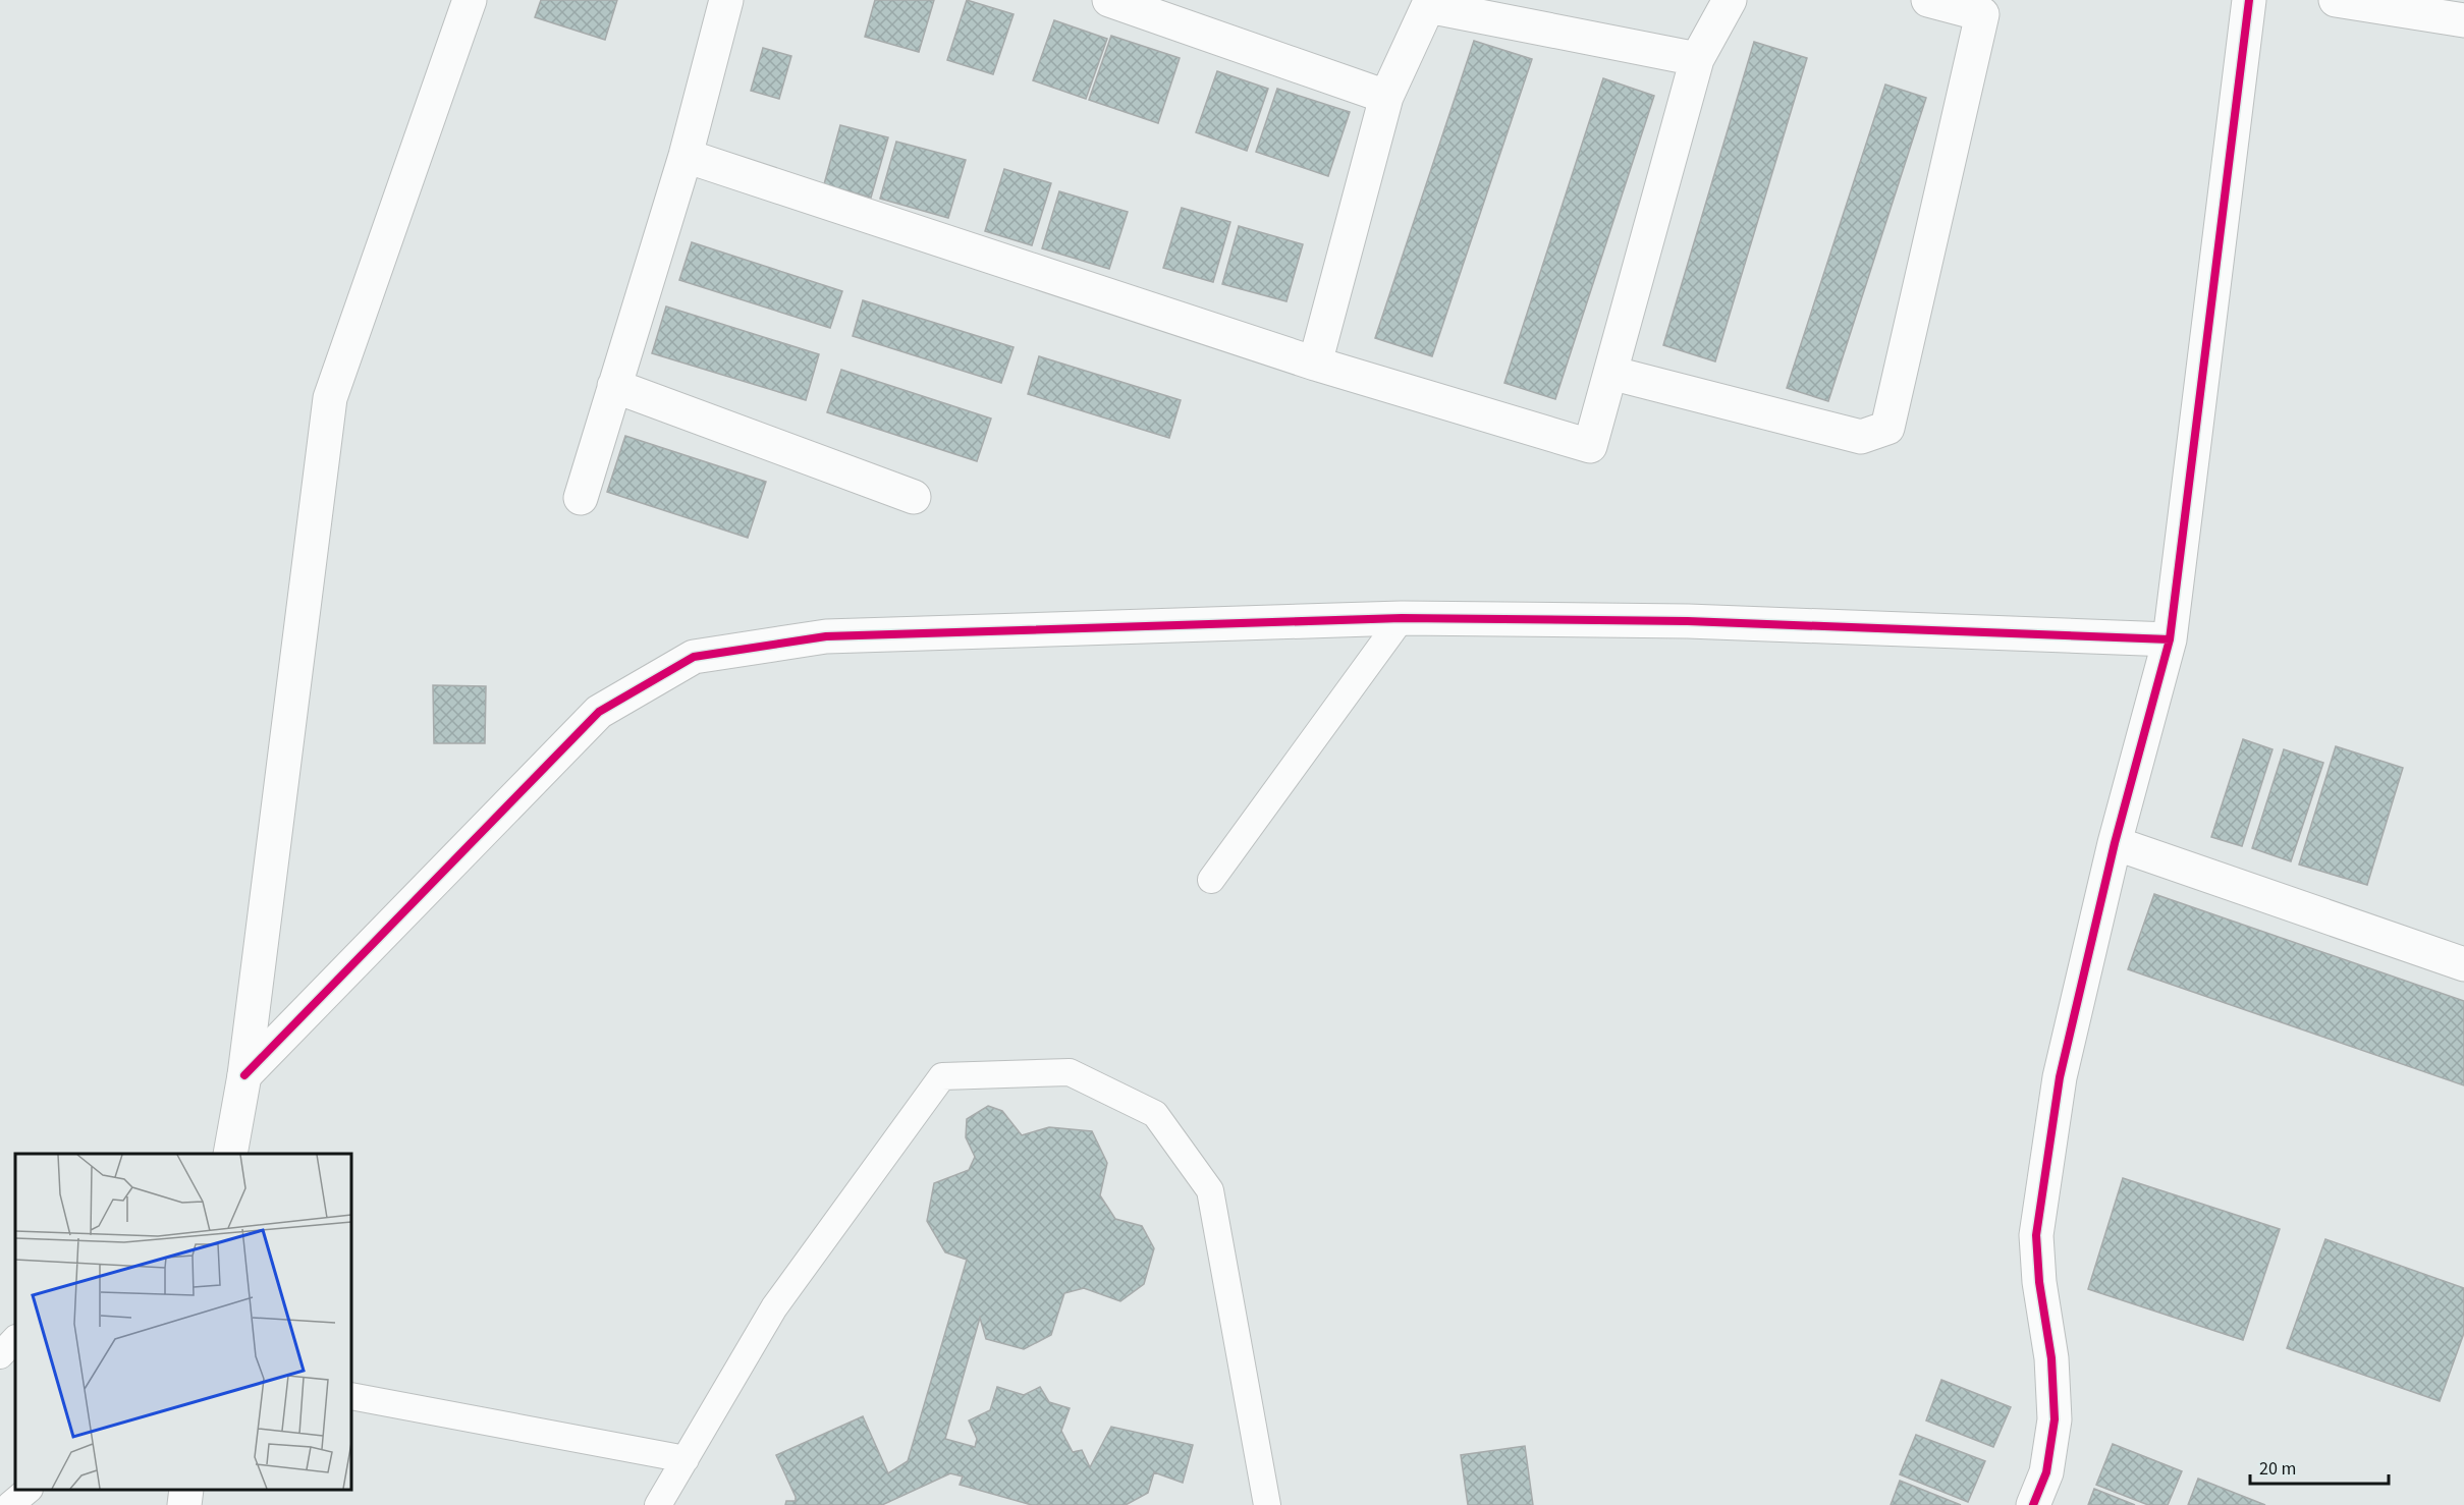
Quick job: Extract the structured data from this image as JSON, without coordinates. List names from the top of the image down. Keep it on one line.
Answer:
{"scale_bar":"20 m"}
